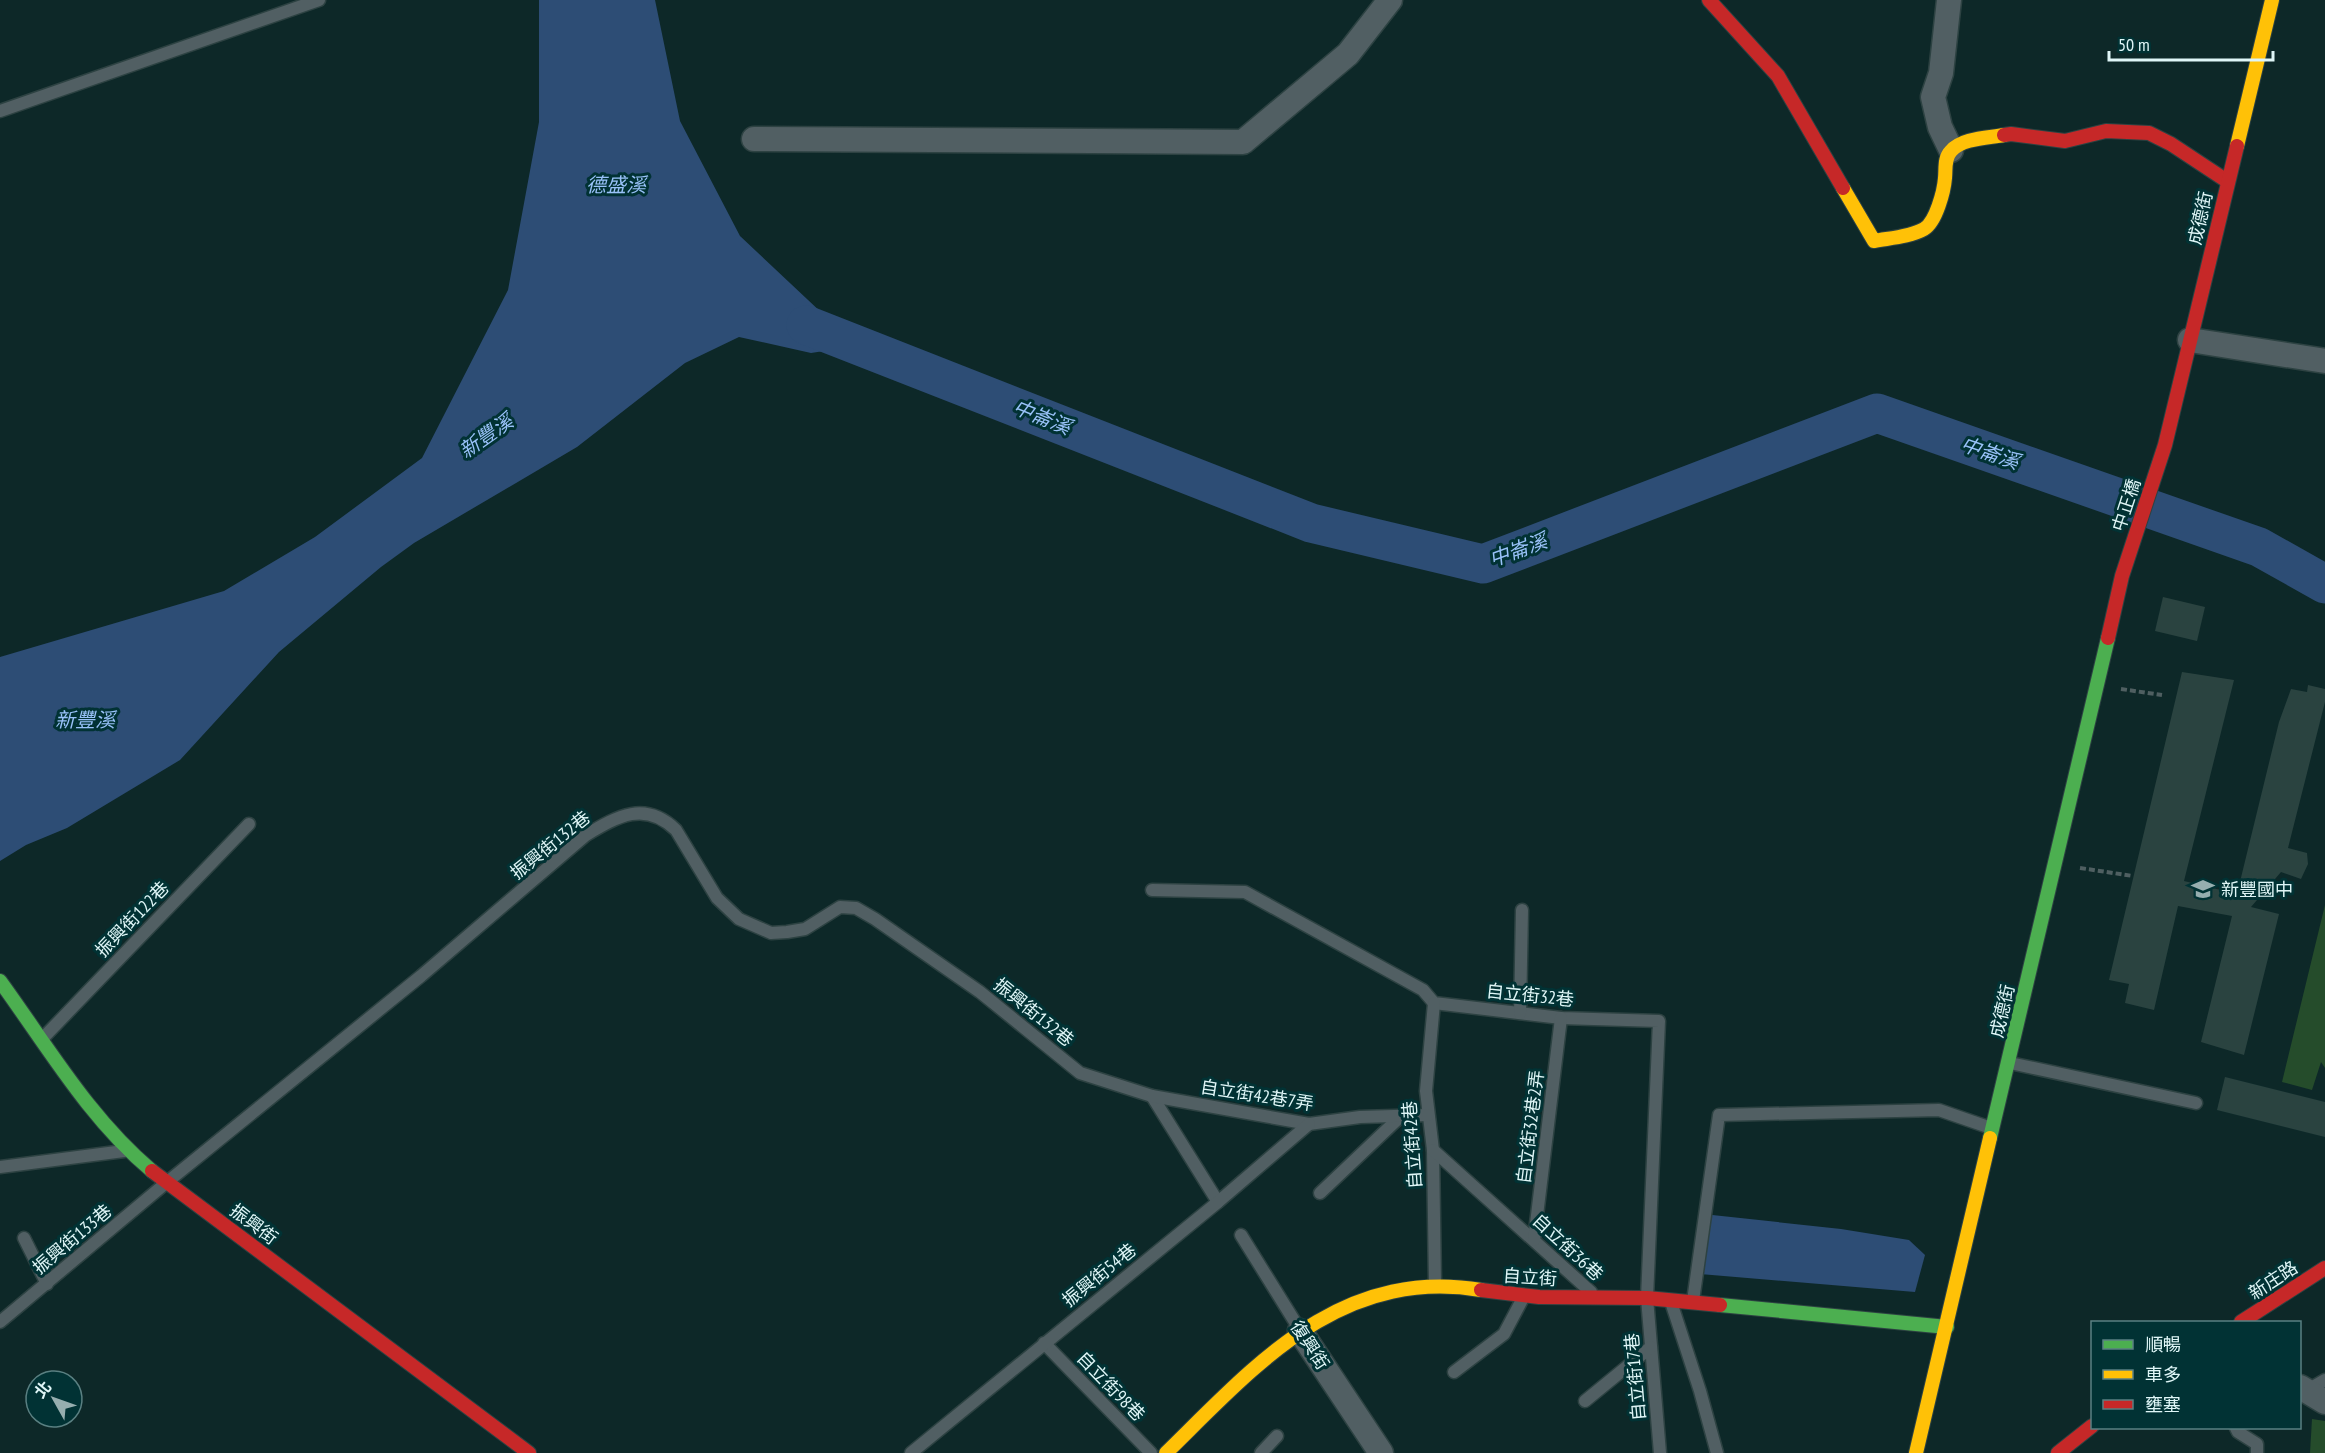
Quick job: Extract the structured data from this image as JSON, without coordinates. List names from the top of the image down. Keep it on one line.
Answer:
{"streets":{"street":["成德街","中正橋","振興街","自立街","新庄路","復興街"],"lane":["振興街132巷","振興街122巷","自立街32巷","自立街42巷7弄","自立街32巷2弄","自立街42巷","振興街133巷","自立街36巷","振興街54巷","自立街17巷","自立街98巷"]},"crossings":[["成德街","中正橋"],["成德街","自立街"],["振興街132巷","自立街42巷7弄"],["振興街132巷","振興街"],["振興街132巷","振興街133巷"],["振興街122巷","振興街"],["自立街32巷","自立街32巷2弄"],["自立街32巷","自立街42巷"],["自立街32巷","自立街"],["自立街32巷","自立街17巷"],["自立街42巷7弄","自立街42巷"],["自立街42巷7弄","振興街54巷"],["自立街32巷2弄","自立街36巷"],["自立街42巷","自立街36巷"],["自立街42巷","自立街"],["振興街","振興街133巷"],["自立街36巷","自立街"],["振興街54巷","自立街98巷"],["自立街","復興街"],["自立街","自立街17巷"]],"water":["德盛溪","中崙溪","新豐溪"],"places":{"school or university":["新豐國中"]},"legend":["順暢","車多","壅塞"],"scale_bar":"50 m","north":"top left"}
